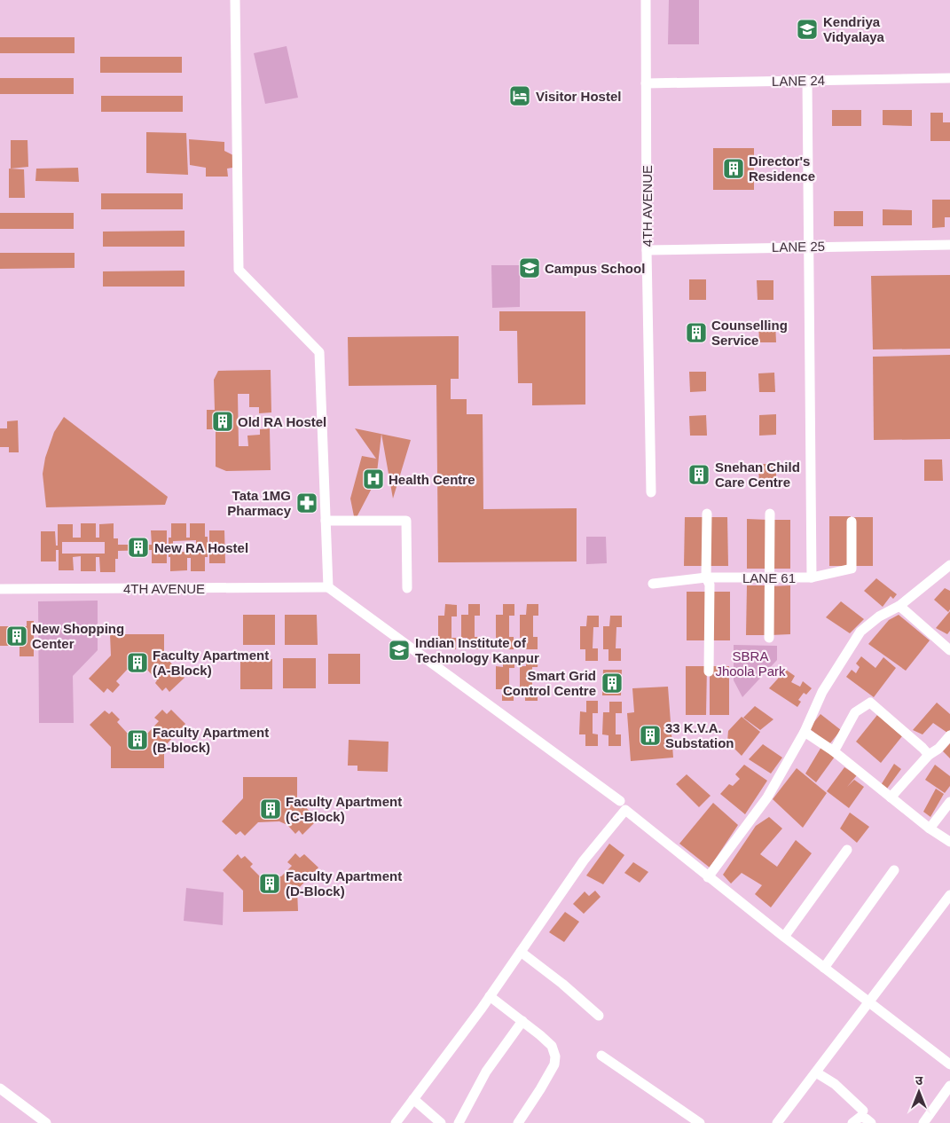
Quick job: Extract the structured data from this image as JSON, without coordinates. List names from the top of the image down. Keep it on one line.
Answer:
{"streets":{"street":["LANE 24","4TH AVENUE","LANE 25","LANE 61"]},"crossings":[["LANE 24","4TH AVENUE"],["LANE 24","LANE 61"],["4TH AVENUE","LANE 25"],["LANE 25","LANE 61"]],"parks":["SBRA Jhoola Park"],"places":{"school or university":["Kendriya Vidyalaya","Campus School","Indian Institute of Technology Kanpur"],"hotel":["Visitor Hostel"],"building":["Director's Residence","Counselling Service","Old RA Hostel","Snehan Child Care Centre","New RA Hostel","New Shopping Center","Faculty Apartment (A-Block)","Smart Grid Control Centre","33 K.V.A. Substation","Faculty Apartment (B-block)","Faculty Apartment (C-Block)","Faculty Apartment (D-Block)"],"hospital":["Health Centre"],"pharmacy":["Tata 1MG Pharmacy"]},"north":"top"}
